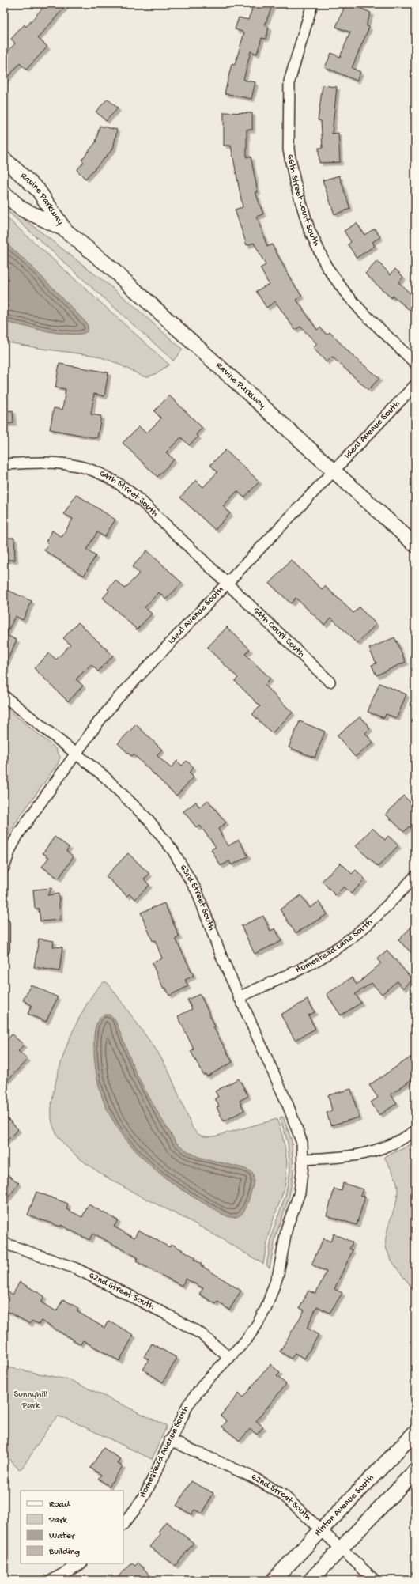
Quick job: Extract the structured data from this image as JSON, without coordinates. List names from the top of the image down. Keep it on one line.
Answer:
{"streets":{"street":["Ravine Parkway","66th Street Court South","Ideal Avenue South","64th Street South","64th Court South","63rd Street South","Homestead Lane South","62nd Street South","Homestead Avenue South","Hinton Avenue South"]},"crossings":[["Ravine Parkway","Ideal Avenue South"],["Ideal Avenue South","64th Street South"],["Ideal Avenue South","64th Court South"],["Ideal Avenue South","63rd Street South"],["64th Street South","64th Court South"],["63rd Street South","Homestead Lane South"],["63rd Street South","Homestead Avenue South"],["62nd Street South","Homestead Avenue South"],["62nd Street South","Hinton Avenue South"]],"parks":["Sunnyhill Park"],"legend":["Road","Park","Water","Building"]}
